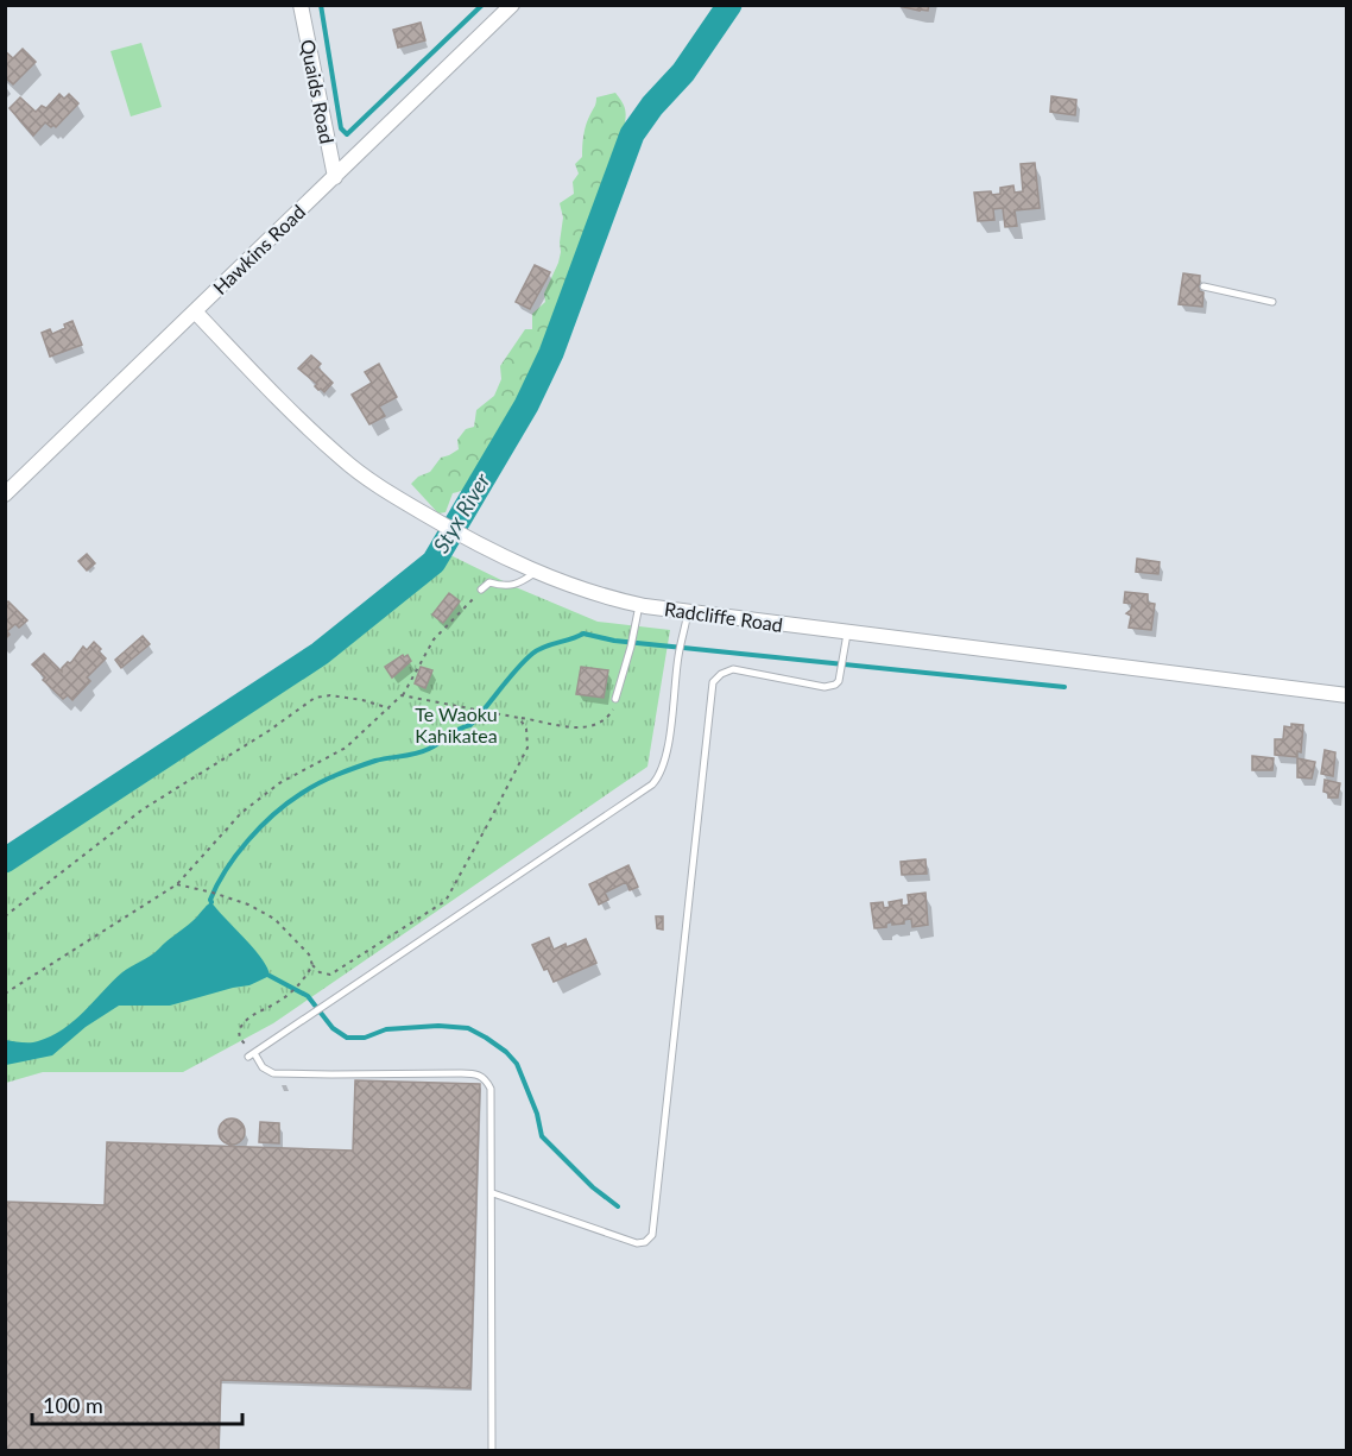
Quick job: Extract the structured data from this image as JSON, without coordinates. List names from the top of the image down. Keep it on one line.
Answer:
{"streets":{"street":["Quaids Road","Hawkins Road","Radcliffe Road"]},"crossings":[["Quaids Road","Hawkins Road"],["Hawkins Road","Radcliffe Road"]],"water":["Styx River"],"parks":["Te Waoku Kahikatea"],"scale_bar":"100 m"}
